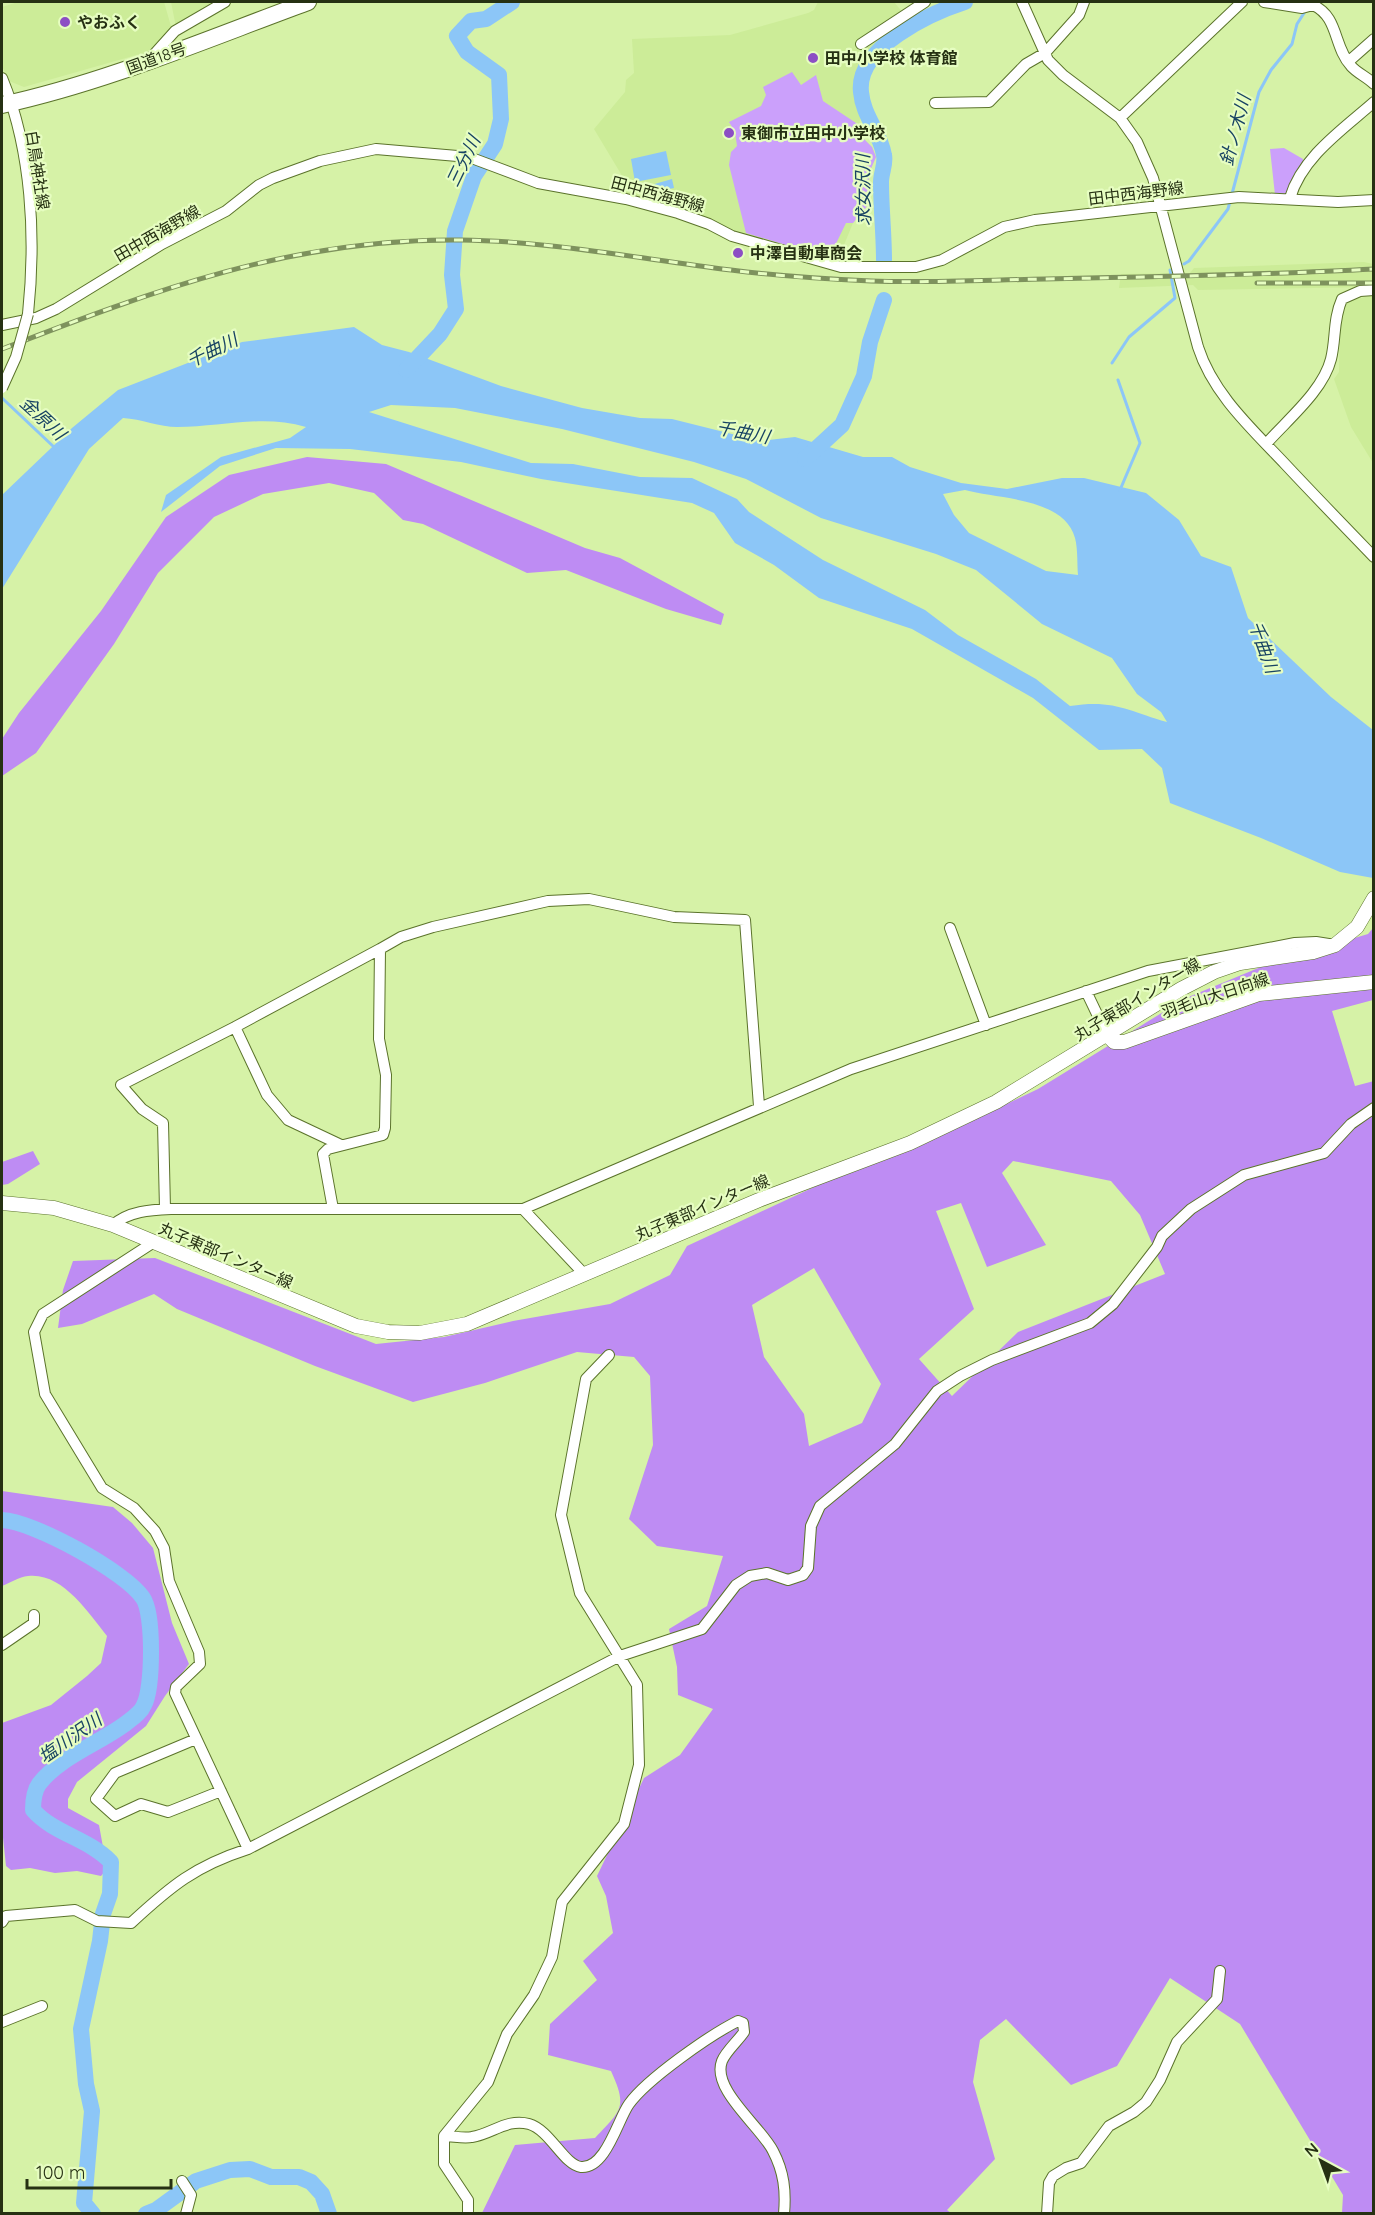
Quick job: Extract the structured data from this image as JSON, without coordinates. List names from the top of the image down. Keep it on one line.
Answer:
{"streets":{"highway":["国道18号"],"main road":["羽毛山大日向線","丸子東部インター線"],"street":["白鳥神社線","田中西海野線"]},"crossings":[["国道18号","白鳥神社線"],["羽毛山大日向線","丸子東部インター線"]],"water":["針ノ木川","三分川","求女沢川","千曲川","金原川","塩川沢川"],"places":["やおふく","田中小学校 体育館","東御市立田中小学校","中澤自動車商会"],"scale_bar":"100 m","north":"top left"}
